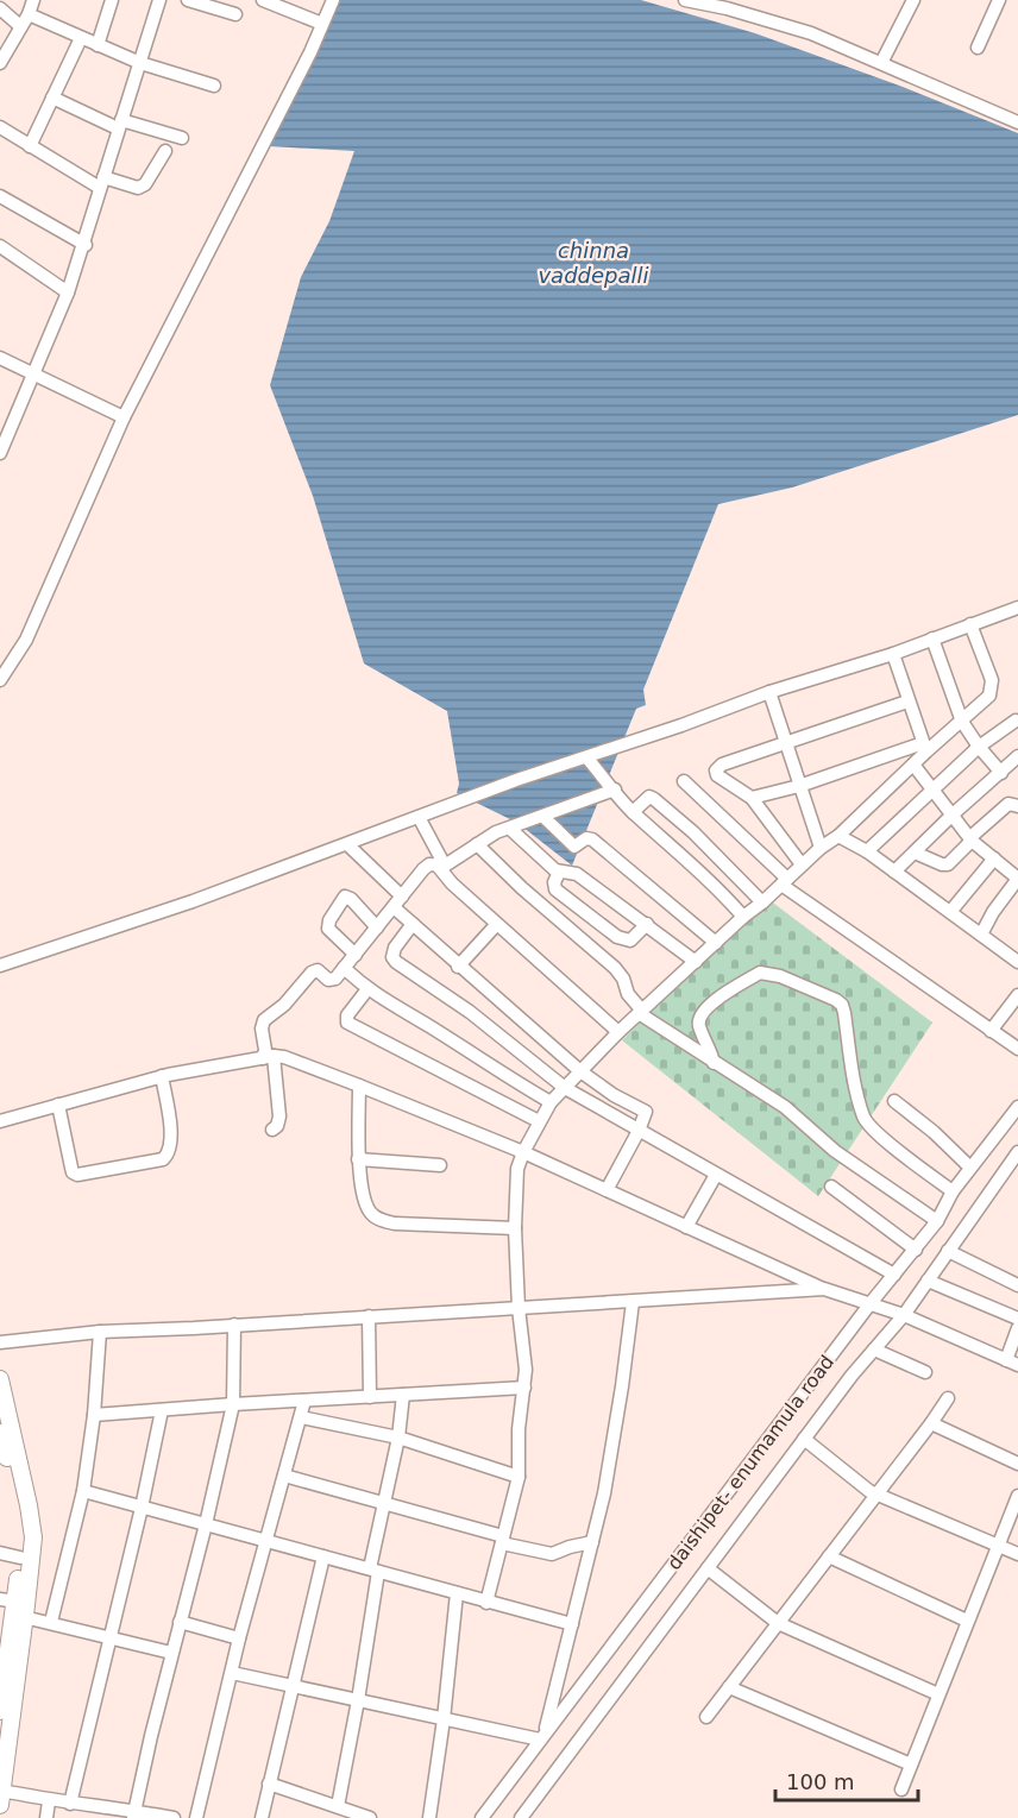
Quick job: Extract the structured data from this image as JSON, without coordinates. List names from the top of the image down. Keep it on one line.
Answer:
{"streets":{"street":["daishipet- enumamula road"]},"water":["chinna vaddepalli"],"scale_bar":"100 m"}
